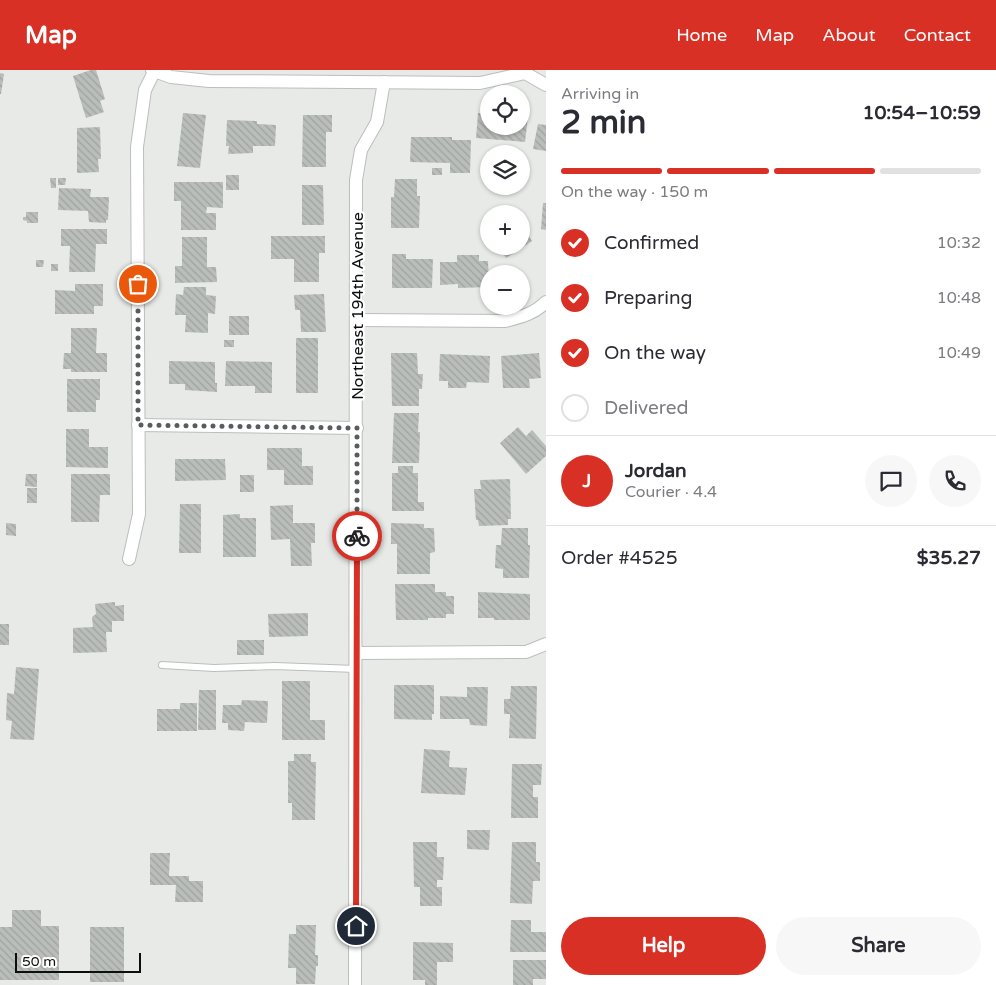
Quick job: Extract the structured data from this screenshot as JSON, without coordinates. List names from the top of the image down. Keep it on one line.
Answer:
{"streets":{"street":["Northeast 194th Avenue"]},"scale_bar":"50 m","page":{"header":"Map","nav":["Home","Map","About","Contact"],"heading":["2 min","Arriving in","10:54–10:59"],"panel":["Jordan","Courier · 4.4","Order #4525","$35.27"],"map_buttons":["+","−"],"bar":"On the way · 150 m","list":[["Confirmed","10:32"],["Preparing","10:48"],["On the way","10:49"],"Delivered"],"round":"J","buttons":["Help","Share"],"scale":"50 m"}}
